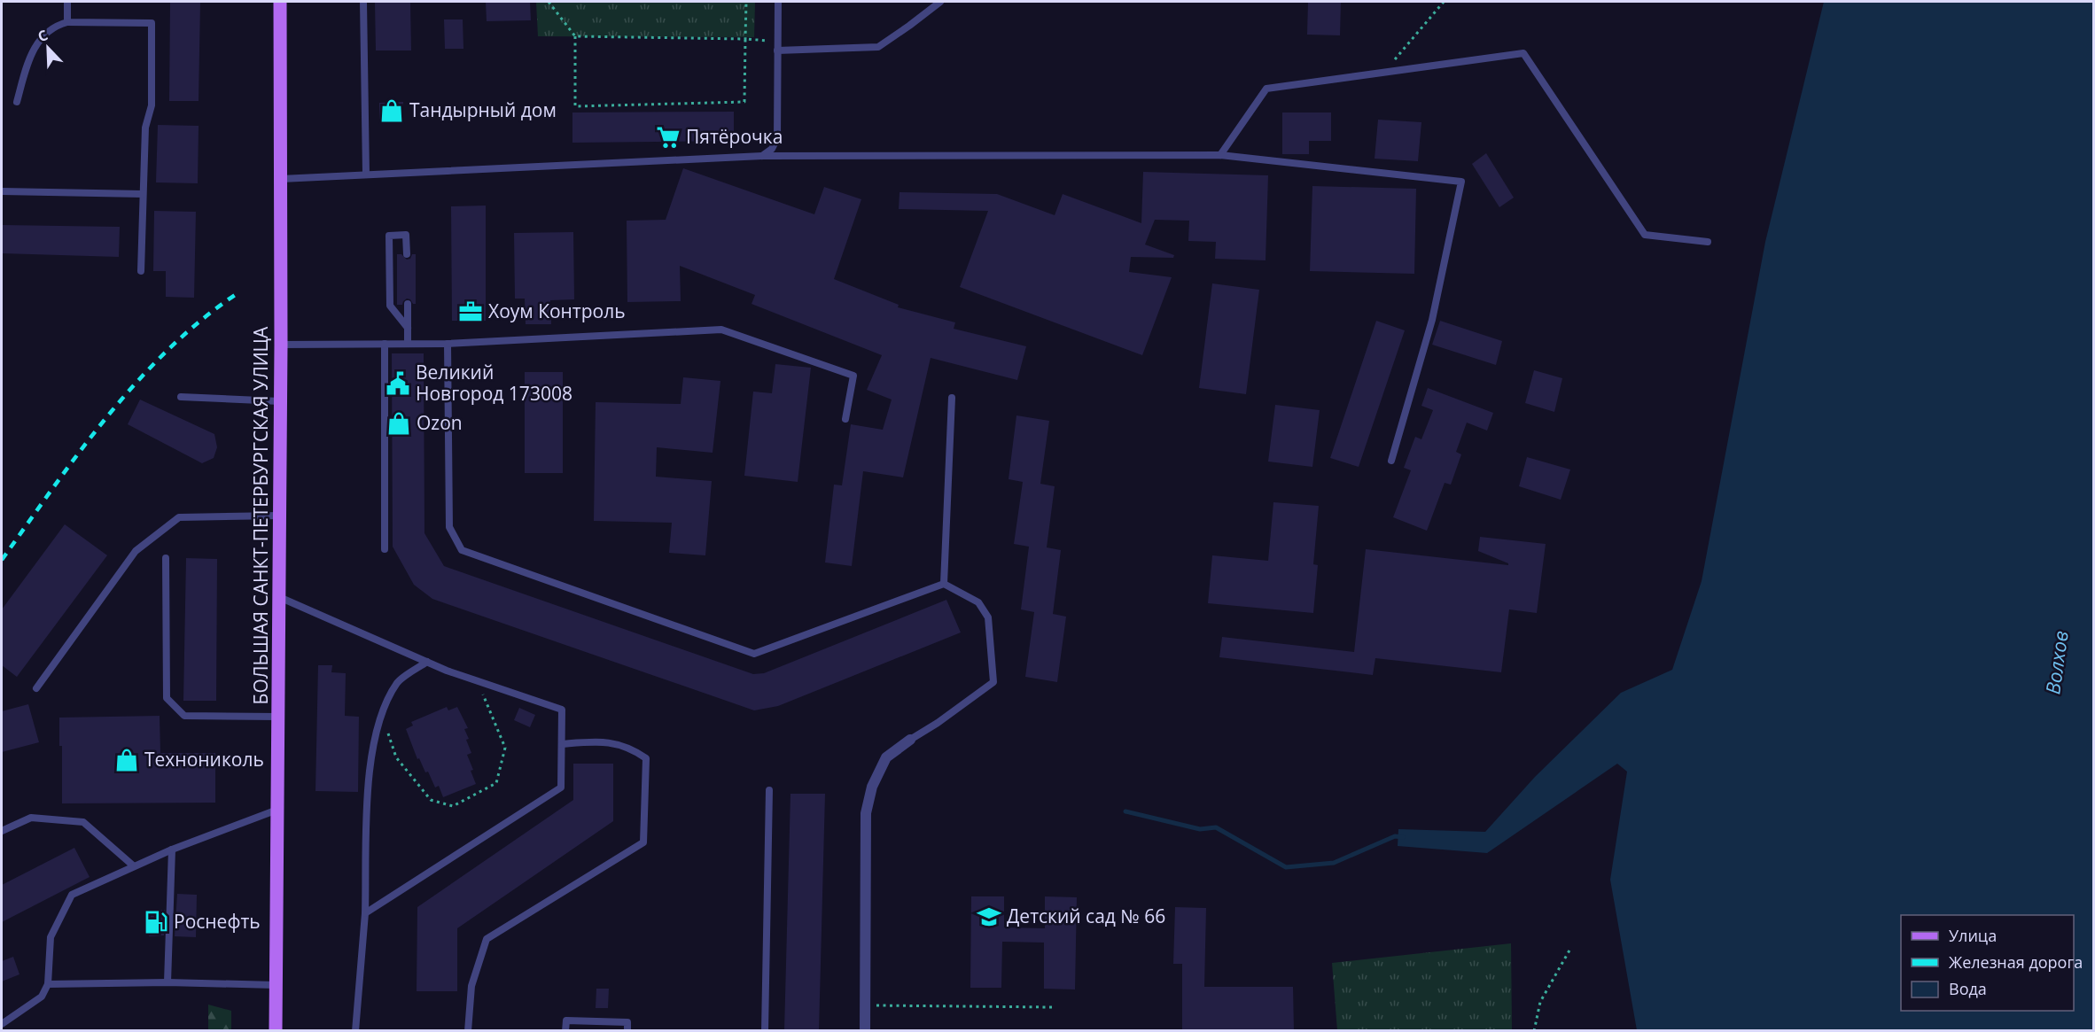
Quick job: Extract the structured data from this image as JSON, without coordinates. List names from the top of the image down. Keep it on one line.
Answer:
{"streets":{"main road":["БОЛЬШАЯ САНКТ-ПЕТЕРБУРГСКАЯ УЛИЦА"]},"water":["Волхов"],"places":{"shop":["Тандырный дом","Ozon","Технониколь"],"supermarket":["Пятёрочка"],"office":["Хоум Контроль"],"public building":["Великий Новгород 173008"],"school or university":["Детский сад № 66"],"fuel station":["Роснефть"]},"legend":["Улица","Железная дорога","Вода"],"north":"top left"}
